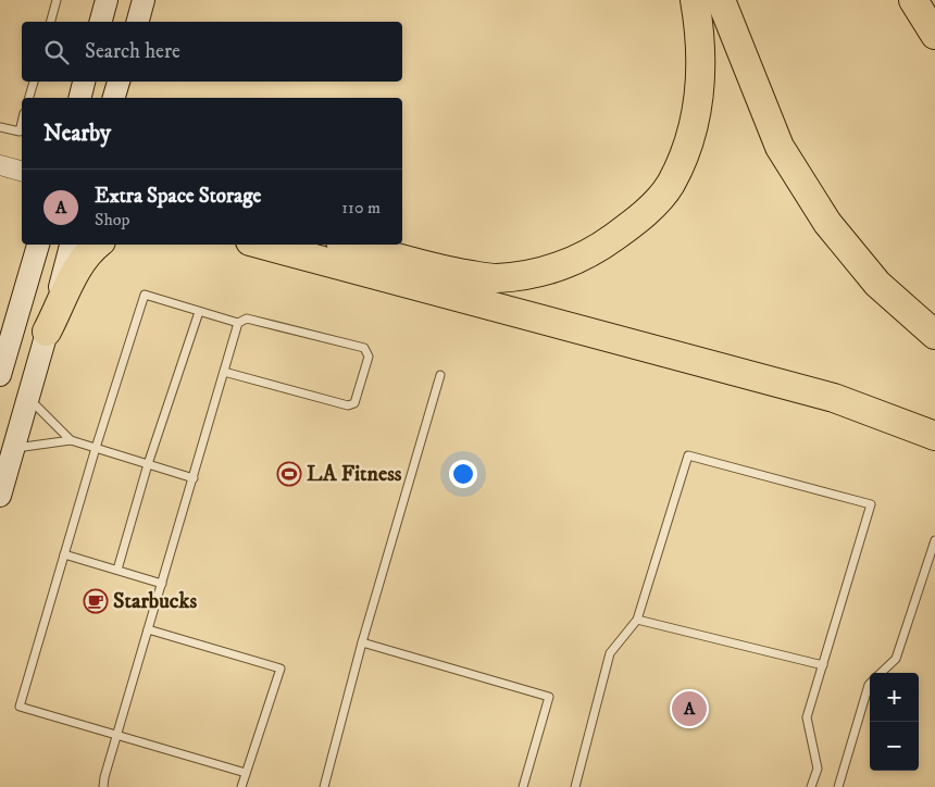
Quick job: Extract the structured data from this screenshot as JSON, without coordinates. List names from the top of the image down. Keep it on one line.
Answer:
{"places":{"sports":["LA Fitness"],"cafe":["Starbucks"]},"page":{"search":"Search here","heading":"Nearby","list":[{"mark":"A","name":"Extra Space Storage","note":"Shop","value":"110 m"}],"map_buttons":["+","−"],"pins":"A"}}
